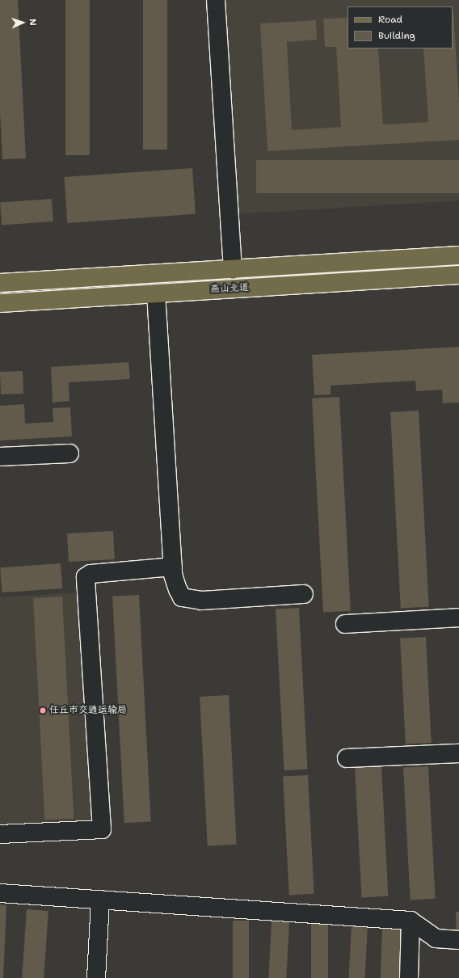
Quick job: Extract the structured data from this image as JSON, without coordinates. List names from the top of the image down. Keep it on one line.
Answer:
{"streets":{"main road":["燕山北道"]},"places":["任丘市交通运输局"],"legend":["Road","Building"],"north":"right"}
